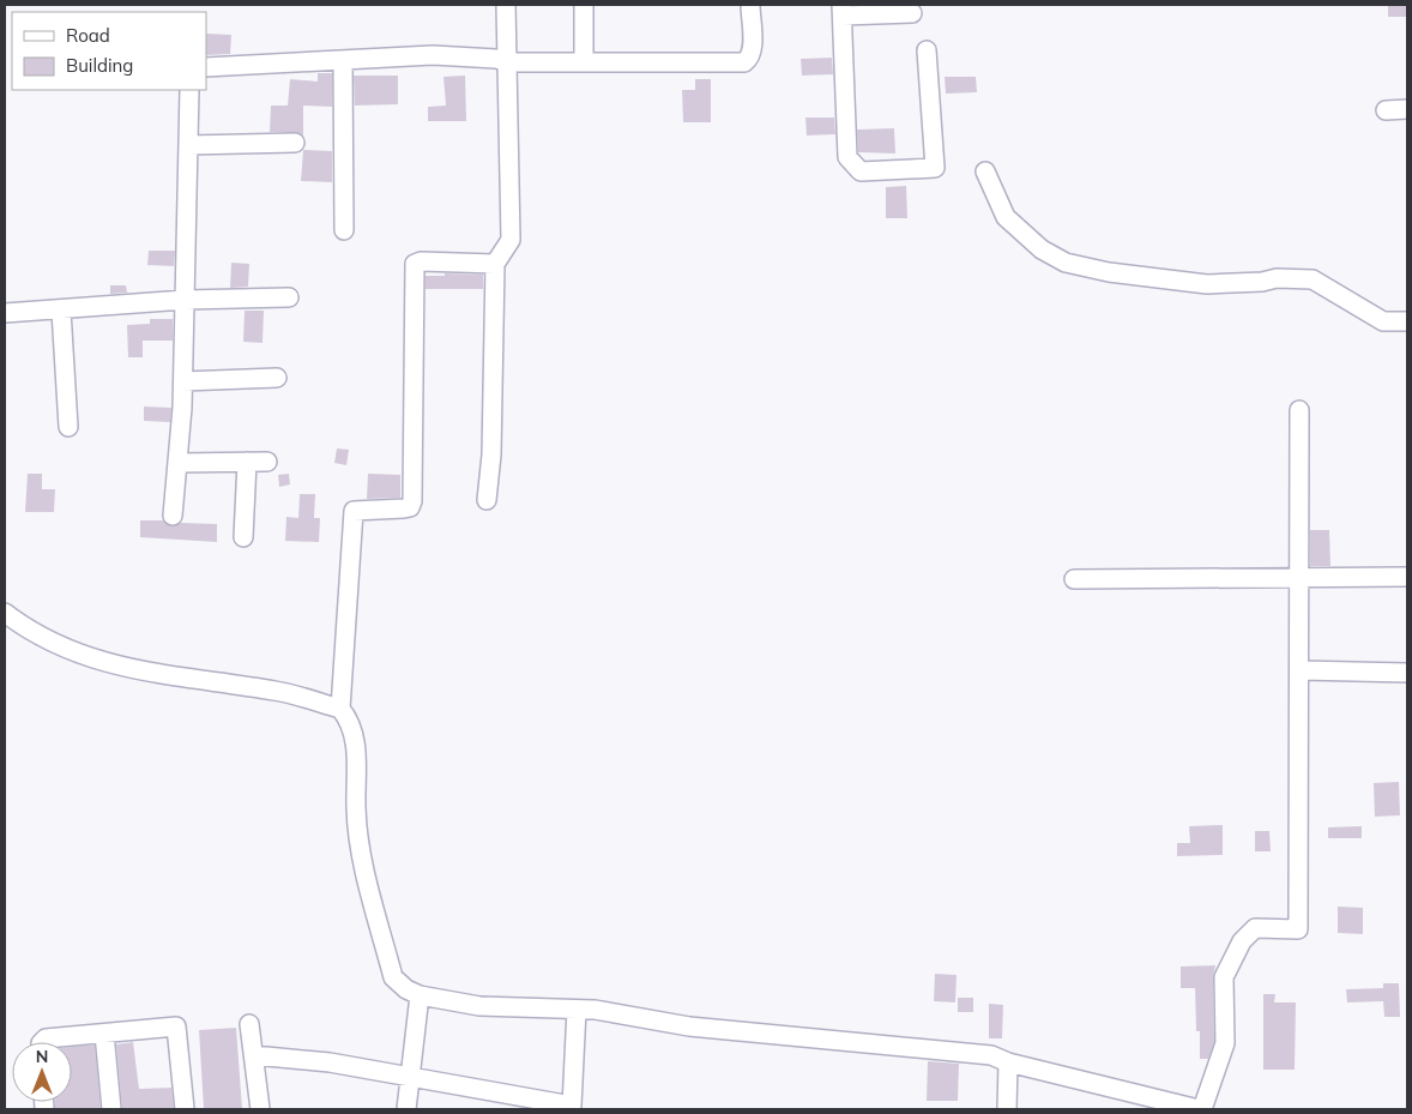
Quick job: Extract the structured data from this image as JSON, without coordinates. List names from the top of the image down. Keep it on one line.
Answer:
{"legend":["Road","Building"],"north":"top"}
